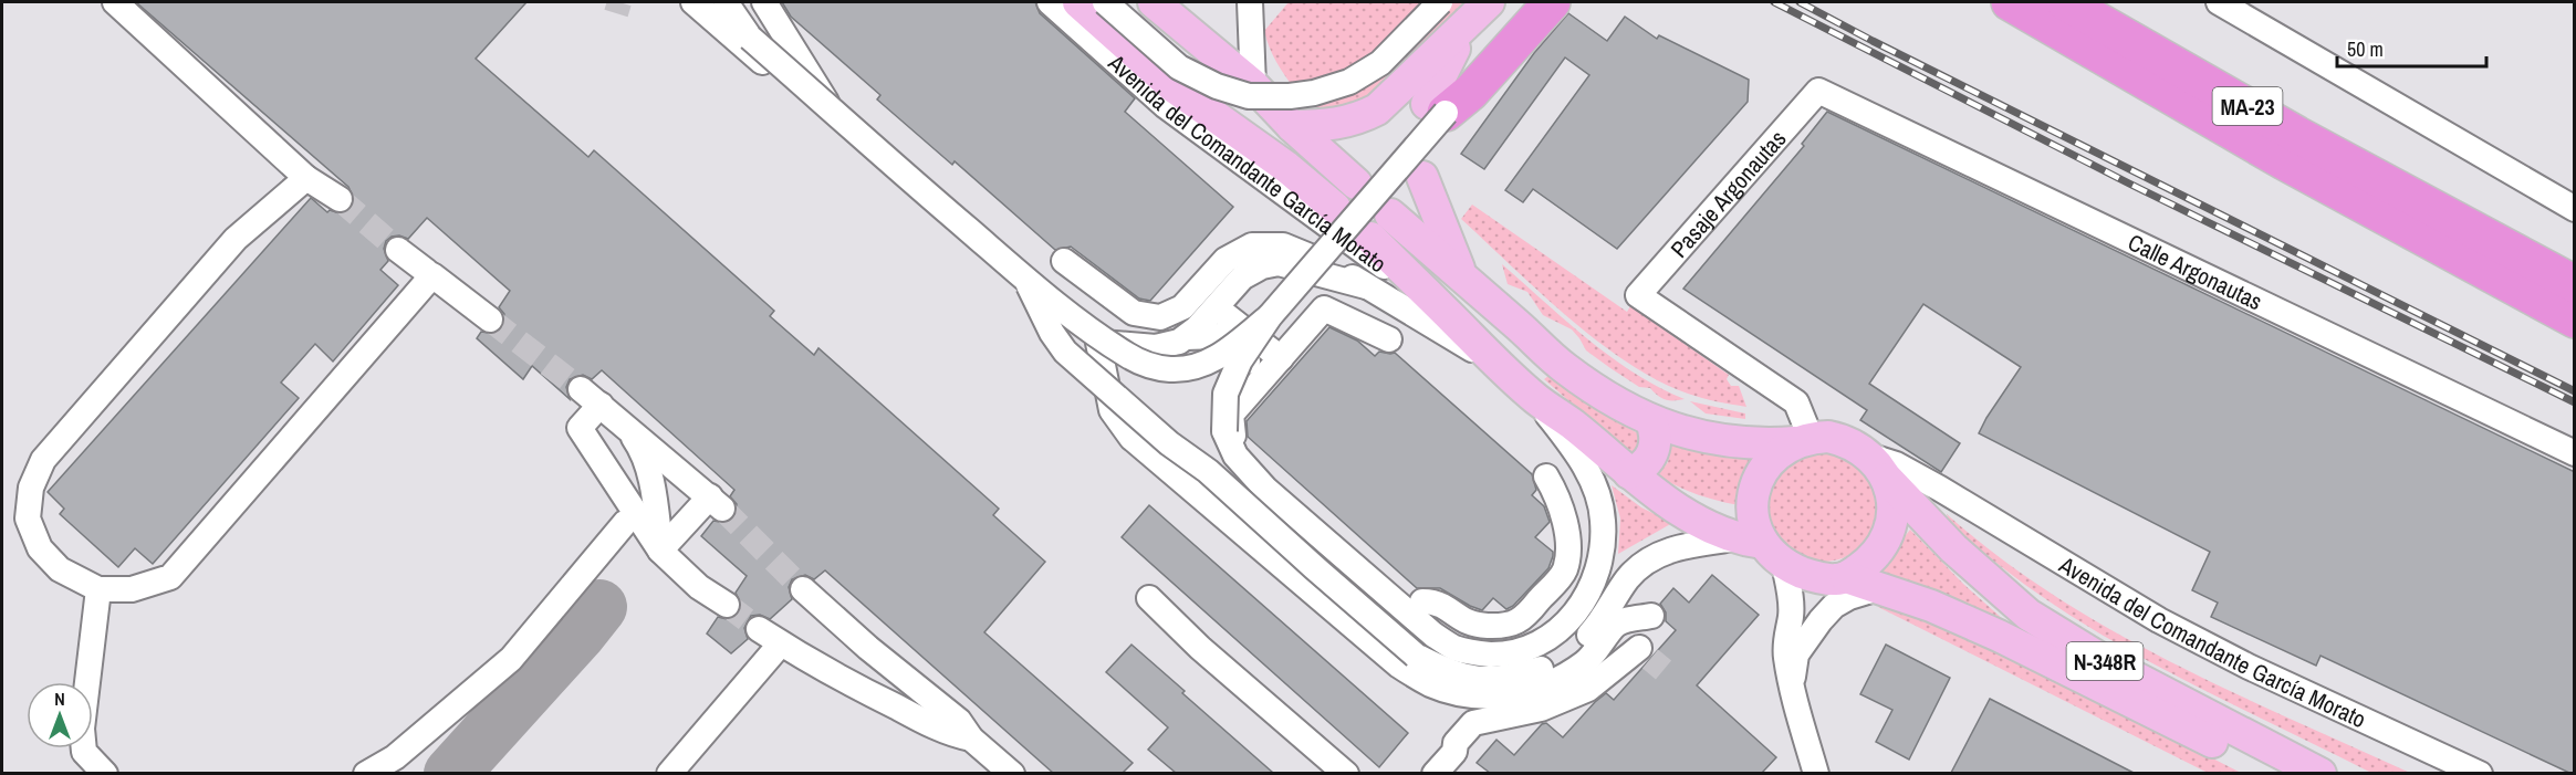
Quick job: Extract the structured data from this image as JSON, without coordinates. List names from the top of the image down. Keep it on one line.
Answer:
{"streets":{"highway":["MA-23"],"main road":["Avenida del Comandante García Morato","N-348R"],"street":["Pasaje Argonautas","Calle Argonautas"]},"crossings":[["Avenida del Comandante García Morato","Pasaje Argonautas"],["Avenida del Comandante García Morato","N-348R"],["Pasaje Argonautas","Calle Argonautas"],["Pasaje Argonautas","N-348R"]],"scale_bar":"50 m","north":"top"}
